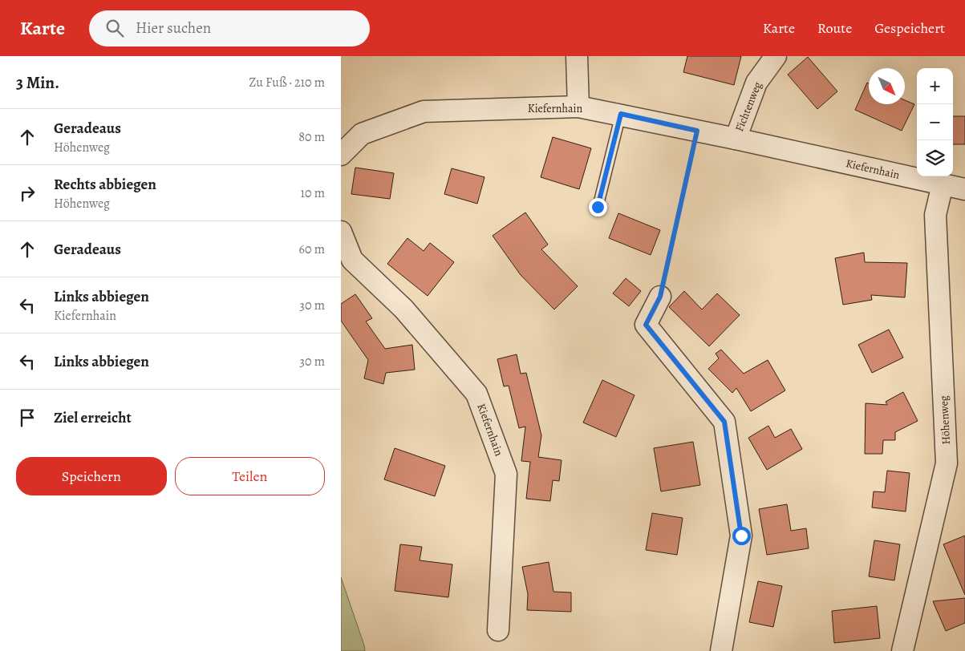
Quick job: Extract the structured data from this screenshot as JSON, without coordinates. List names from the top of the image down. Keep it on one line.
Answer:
{"streets":{"street":["Fichtenweg","Kiefernhain","Höhenweg"]},"crossings":[["Fichtenweg","Kiefernhain"],["Kiefernhain","Höhenweg"]],"north":"bottom right","page":{"header":"Karte","search":"Hier suchen","nav":["Karte","Route","Gespeichert"],"heading":["3 Min.","Zu Fuß · 210 m"],"map_buttons":["+","−"],"list":[["Geradeaus","Höhenweg","80 m"],["Rechts abbiegen","Höhenweg","10 m"],["Geradeaus","60 m"],["Links abbiegen","Kiefernhain","30 m"],["Links abbiegen","30 m"],"Ziel erreicht"],"buttons":["Speichern","Teilen"]}}
